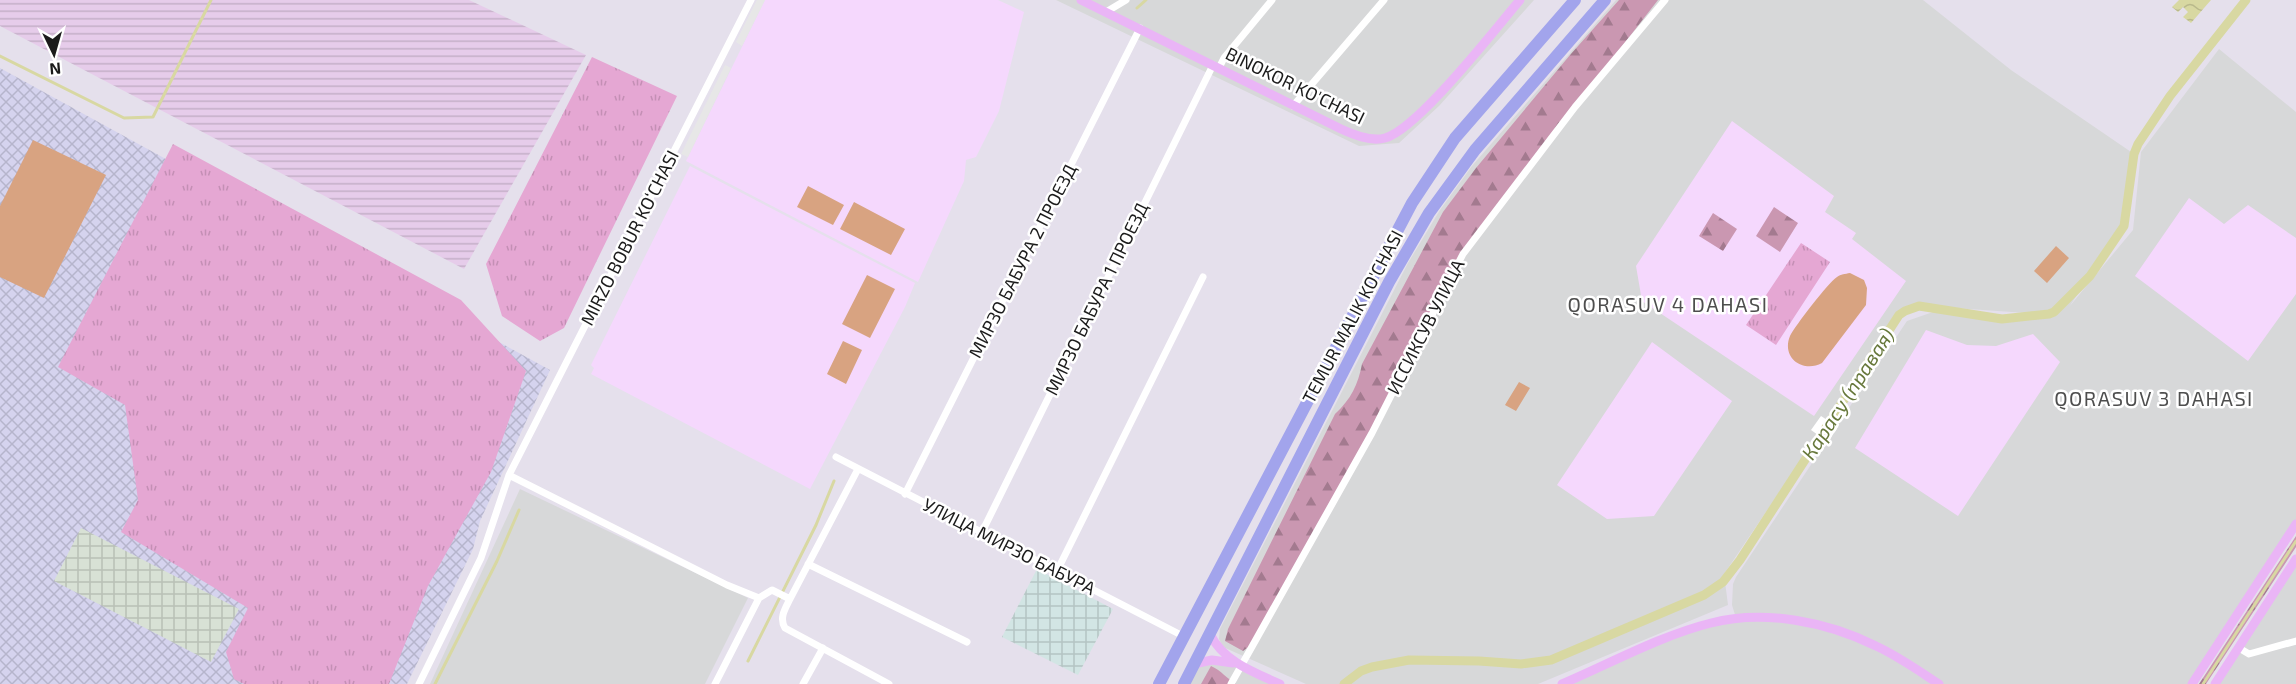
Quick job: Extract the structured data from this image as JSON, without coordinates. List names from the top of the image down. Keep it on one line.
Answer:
{"streets":{"highway":["TEMUR MALIK KO'CHASI"],"main road":["BINOKOR KO'CHASI"],"street":["MIRZO BOBUR KO‘CHASI","МИРЗО БАБУРА 2 ПРОЕЗД","МИРЗО БАБУРА 1 ПРОЕЗД","ИССИКСУВ УЛИЦА","УЛИЦА МИРЗО БАБУРА"]},"crossings":[["BINOKOR KO'CHASI","МИРЗО БАБУРА 2 ПРОЕЗД"],["BINOKOR KO'CHASI","МИРЗО БАБУРА 1 ПРОЕЗД"],["МИРЗО БАБУРА 2 ПРОЕЗД","УЛИЦА МИРЗО БАБУРА"],["МИРЗО БАБУРА 1 ПРОЕЗД","УЛИЦА МИРЗО БАБУРА"],["TEMUR MALIK KO'CHASI","УЛИЦА МИРЗО БАБУРА"]],"districts":["QORASUV 4 DAHASI","QORASUV 3 DAHASI"],"water":["Карасу (правая)"],"north":"bottom"}
